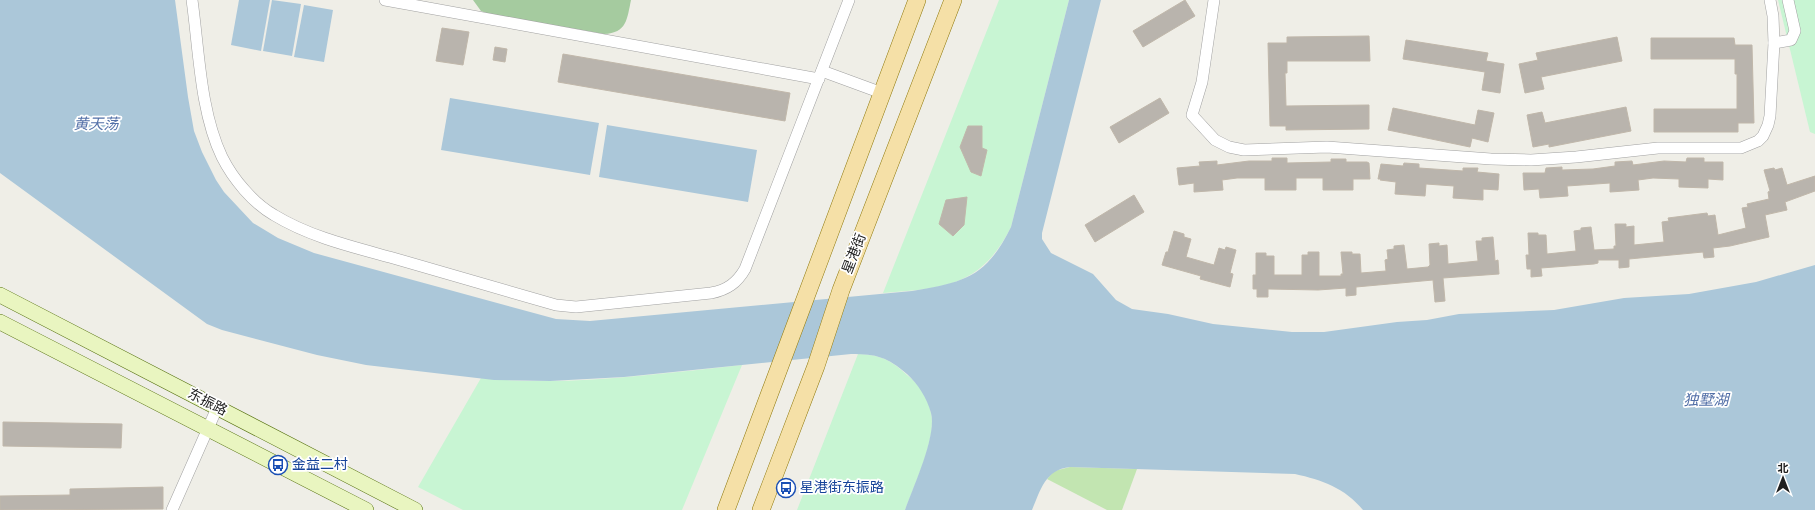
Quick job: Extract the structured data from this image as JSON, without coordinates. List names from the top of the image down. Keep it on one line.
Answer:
{"streets":{"main road":["星港街","东振路"]},"water":["黄天荡","独墅湖"],"places":{"bus stop":["金益二村","星港街东振路"]},"north":"top"}
